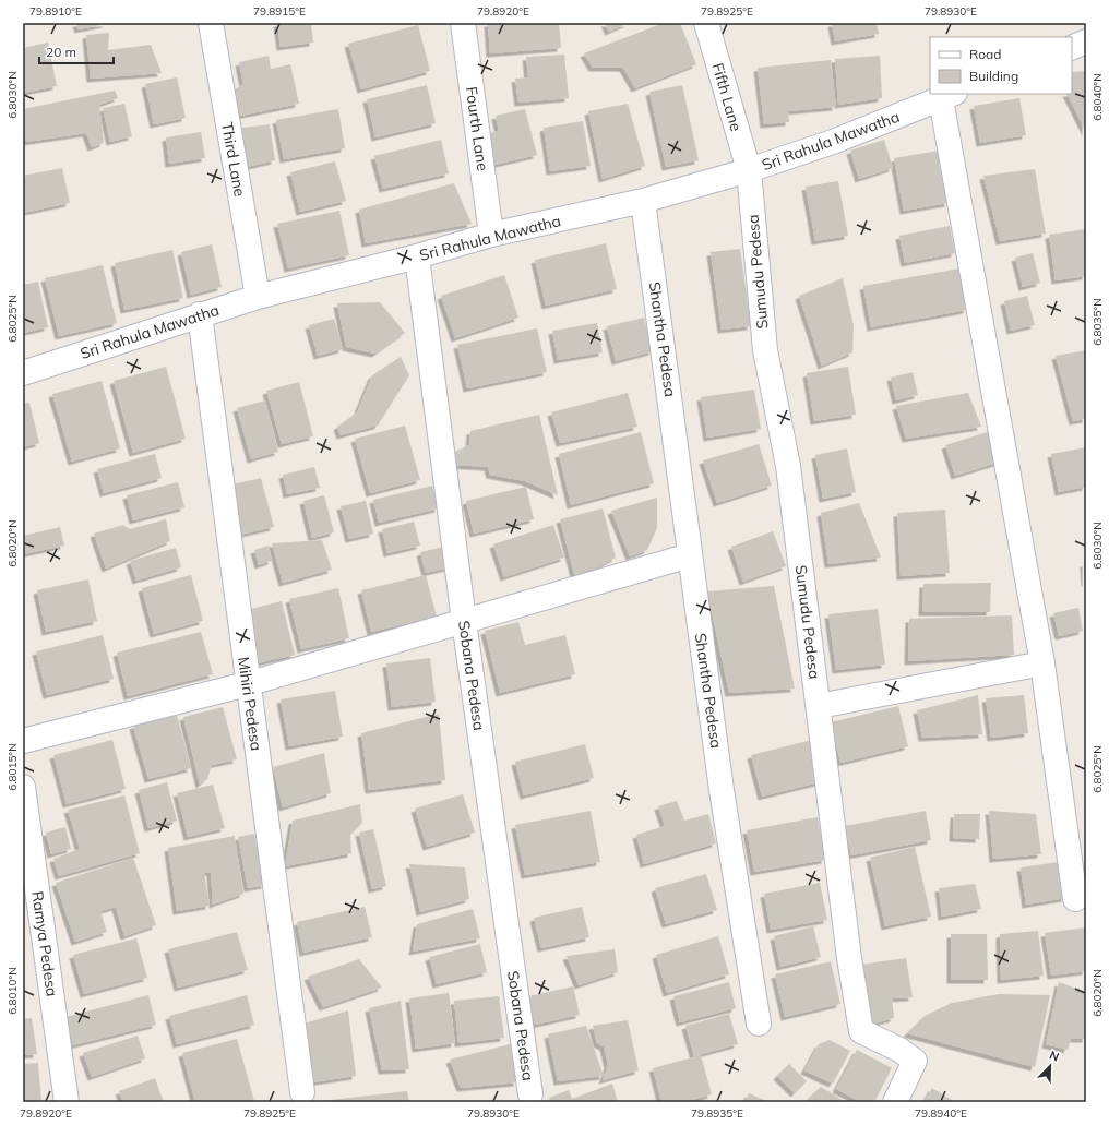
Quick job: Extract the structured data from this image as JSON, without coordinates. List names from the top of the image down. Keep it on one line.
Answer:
{"streets":{"street":["Fifth Lane","Fourth Lane","Sri Rahula Mawatha","Third Lane","Sumudu Pedesa","Shantha Pedesa","Sobana Pedesa","Mihiri Pedesa","Ramya Pedesa"]},"crossings":[["Fifth Lane","Sri Rahula Mawatha"],["Fifth Lane","Sumudu Pedesa"],["Fourth Lane","Sri Rahula Mawatha"],["Sri Rahula Mawatha","Third Lane"],["Sri Rahula Mawatha","Sumudu Pedesa"],["Sri Rahula Mawatha","Shantha Pedesa"],["Sri Rahula Mawatha","Sobana Pedesa"],["Sri Rahula Mawatha","Mihiri Pedesa"]],"legend":["Road","Building"],"scale_bar":"20 m","north":"top right","coordinates":["79.8910°E","79.8915°E","79.8920°E","79.8925°E","79.8930°E","6.8030°N","6.8040°N","6.8025°N","6.8035°N","6.8020°N","6.8015°N","6.8010°N","79.8935°E","79.8940°E"]}
